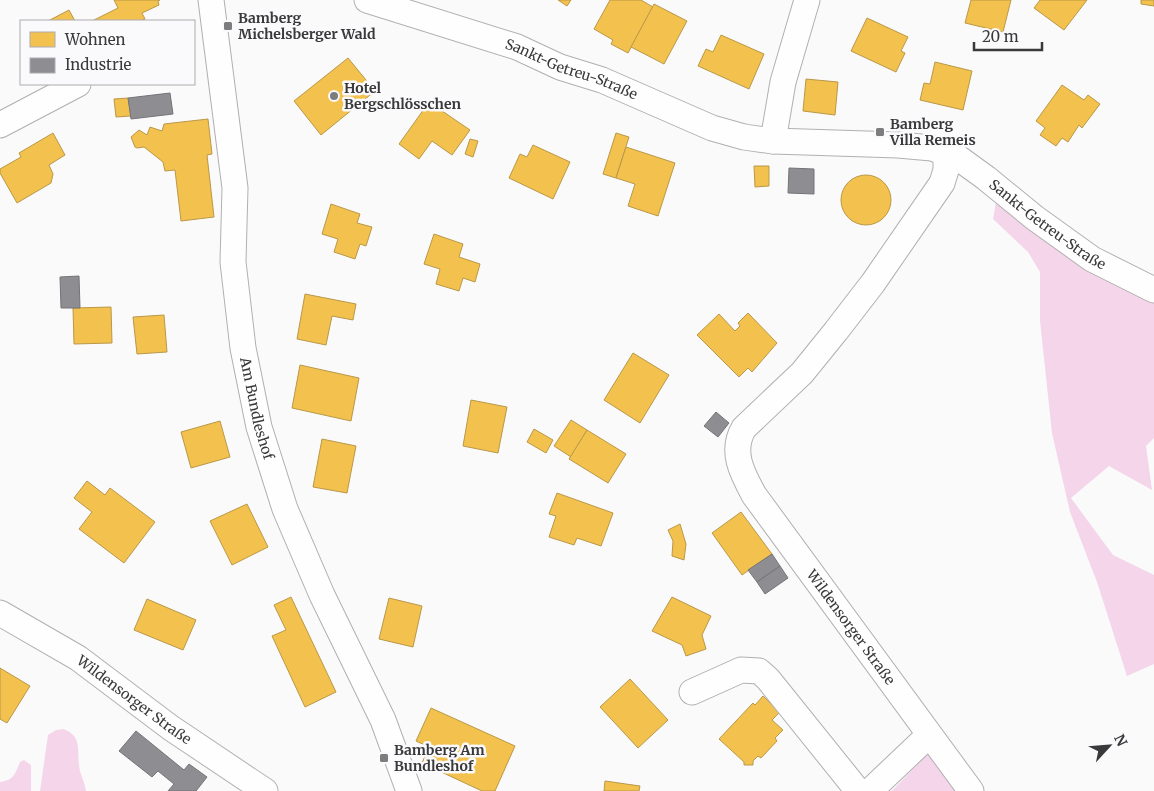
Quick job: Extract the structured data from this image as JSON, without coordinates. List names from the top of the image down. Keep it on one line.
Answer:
{"streets":{"street":["Sankt-Getreu-Straße","Am Bundleshof","Wildensorger Straße"]},"crossings":[["Sankt-Getreu-Straße","Wildensorger Straße"]],"places":{"transit":["Bamberg Michelsberger Wald","Bamberg Villa Remeis","Bamberg Am Bundleshof"],"other":["Hotel Bergschlösschen"]},"legend":["Wohnen","Industrie"],"scale_bar":"20 m","north":"top right"}
